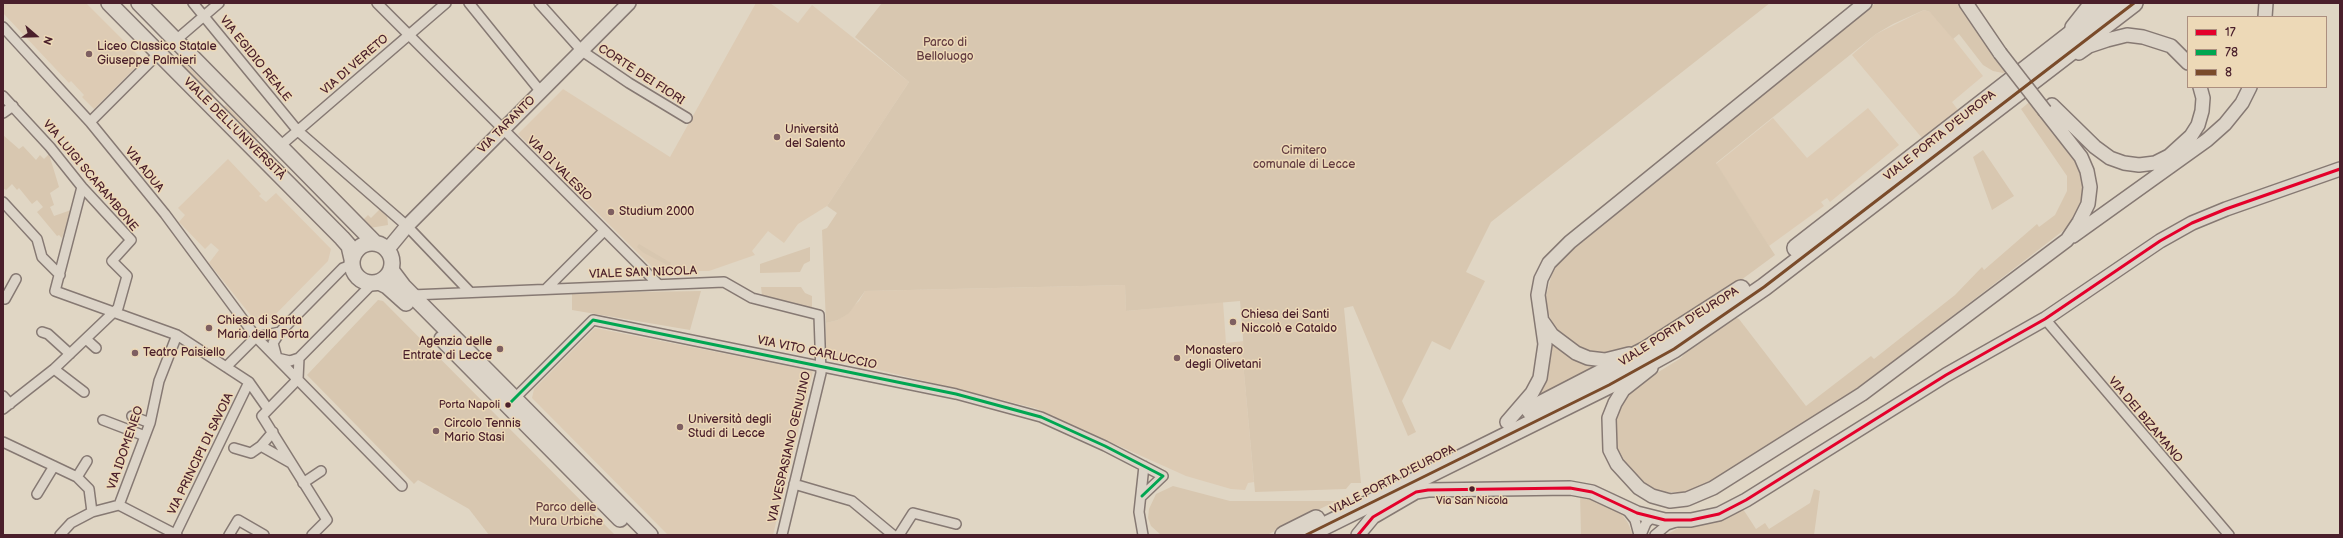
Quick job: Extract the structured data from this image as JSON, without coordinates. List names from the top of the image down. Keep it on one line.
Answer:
{"streets":{"highway":["VIALE PORTA D'EUROPA"],"main road":["VIA TARANTO","VIALE DELL'UNIVERSITÀ"],"street":["VIA EGIDIO REALE","VIA DI VERETO","CORTE DEI FIORI","VIA DI VALESIO","VIA ADUA","VIA LUIGI SCARAMBONE","VIALE SAN NICOLA","VIA VITO CARLUCCIO","VIA DEI BIZAMANO","VIA VESPASIANO GENUINO","VIA IDOMENEO","VIA PRINCIPI DI SAVOIA"]},"crossings":[["VIA EGIDIO REALE","VIA DI VERETO"],["VIA DI VERETO","VIALE DELL'UNIVERSITÀ"],["VIA DI VERETO","VIA DI VALESIO"],["CORTE DEI FIORI","VIA TARANTO"],["VIA TARANTO","VIALE DELL'UNIVERSITÀ"],["VIA TARANTO","VIA DI VALESIO"],["VIA DI VALESIO","VIALE SAN NICOLA"],["VIALE SAN NICOLA","VIA VITO CARLUCCIO"],["VIALE SAN NICOLA","VIA VESPASIANO GENUINO"],["VIA VITO CARLUCCIO","VIA VESPASIANO GENUINO"]],"parks":["Parco di Belloluogo","Cimitero comunale di Lecce","Parco delle Mura Urbiche"],"places":["Liceo Classico Statale Giuseppe Palmieri","Università del Salento","Studium 2000","Chiesa dei Santi Niccolò e Cataldo","Chiesa di Santa Maria della Porta","Agenzia delle Entrate di Lecce","Teatro Paisiello","Monastero degli Olivetani","Porta Napoli","Università degli Studi di Lecce","Circolo Tennis Mario Stasi","Via San Nicola"],"lines":["transit line 8","transit line 17","transit line 78"],"legend":["17","78","8"],"north":"right"}
